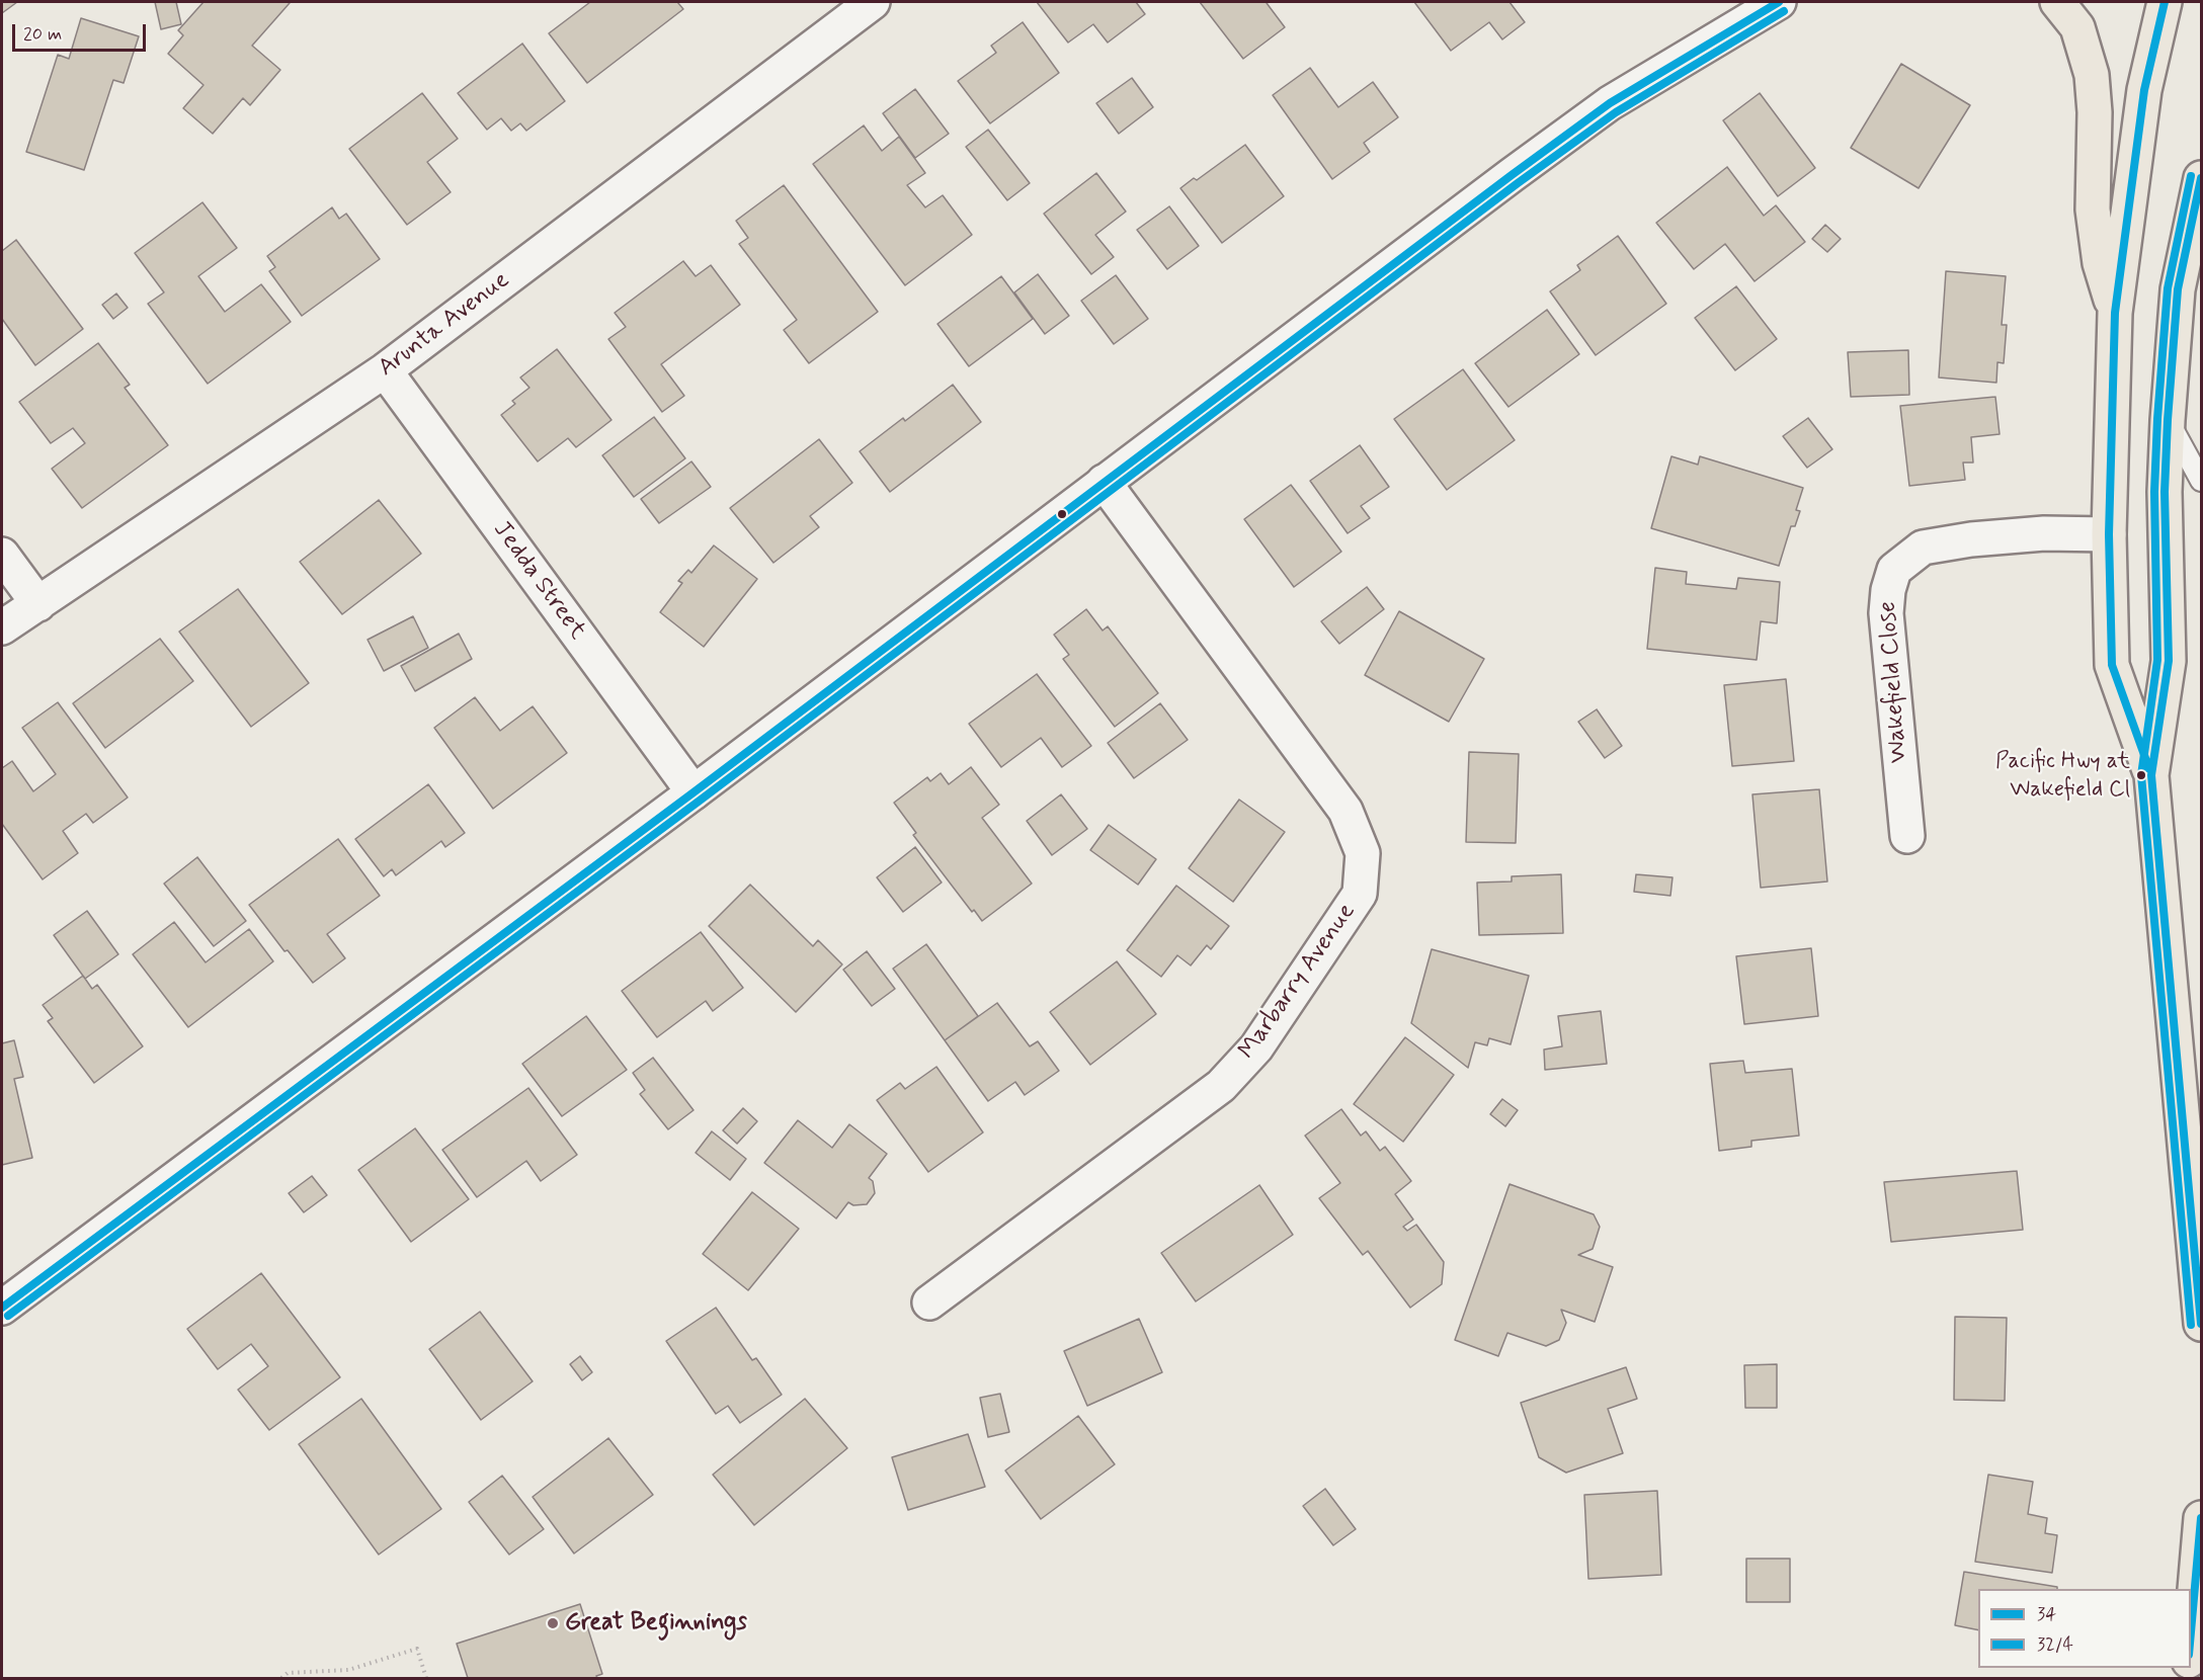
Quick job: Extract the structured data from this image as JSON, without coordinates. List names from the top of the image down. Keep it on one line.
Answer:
{"streets":{"street":["Arunta Avenue","Jedda Street","Wakefield Close","Marbarry Avenue"]},"crossings":[["Arunta Avenue","Jedda Street"]],"places":["Pacific Hwy at Wakefield Cl","Great Beginnings"],"lines":["transit line 34","transit line 32/4"],"legend":["34","32/4"],"scale_bar":"20 m"}
